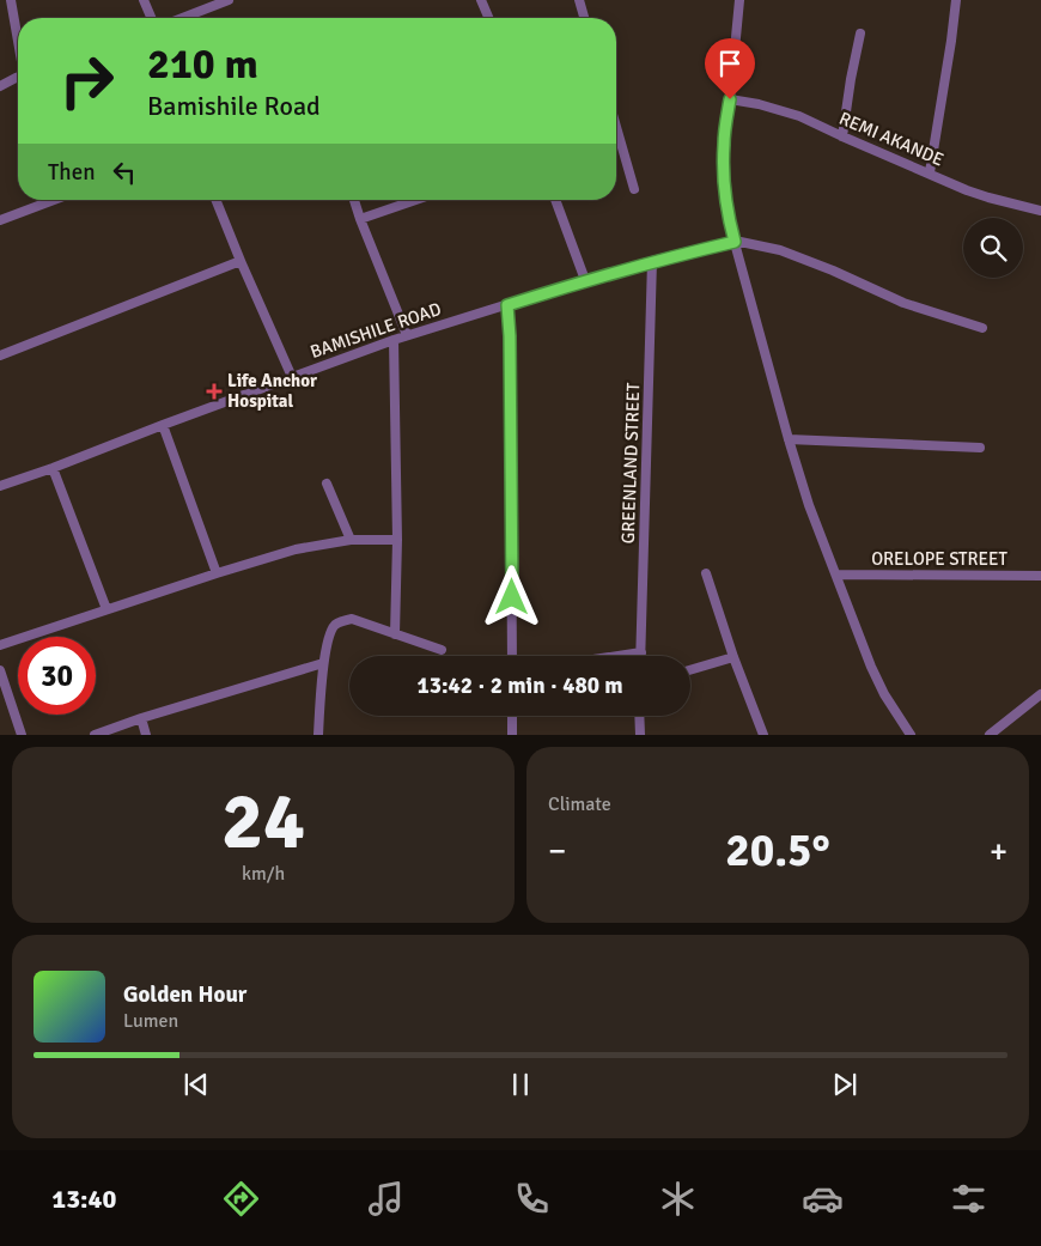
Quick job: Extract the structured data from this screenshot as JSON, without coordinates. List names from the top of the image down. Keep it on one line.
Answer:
{"streets":{"street":["REMI AKANDE","BAMISHILE ROAD","GREENLAND STREET","ORELOPE STREET"]},"crossings":[["BAMISHILE ROAD","GREENLAND STREET"]],"places":{"health":["Life Anchor Hospital"]},"page":{"turn":["210 m","Bamishile Road"],"then":"Then","limit":"30","trip":"13:42 · 2 min · 480 m","tile":[["24","km/h"],"Climate"],"heat":["−","20.5°","+"],"song":["Golden Hour","Lumen"],"tabs":"13:40"}}
